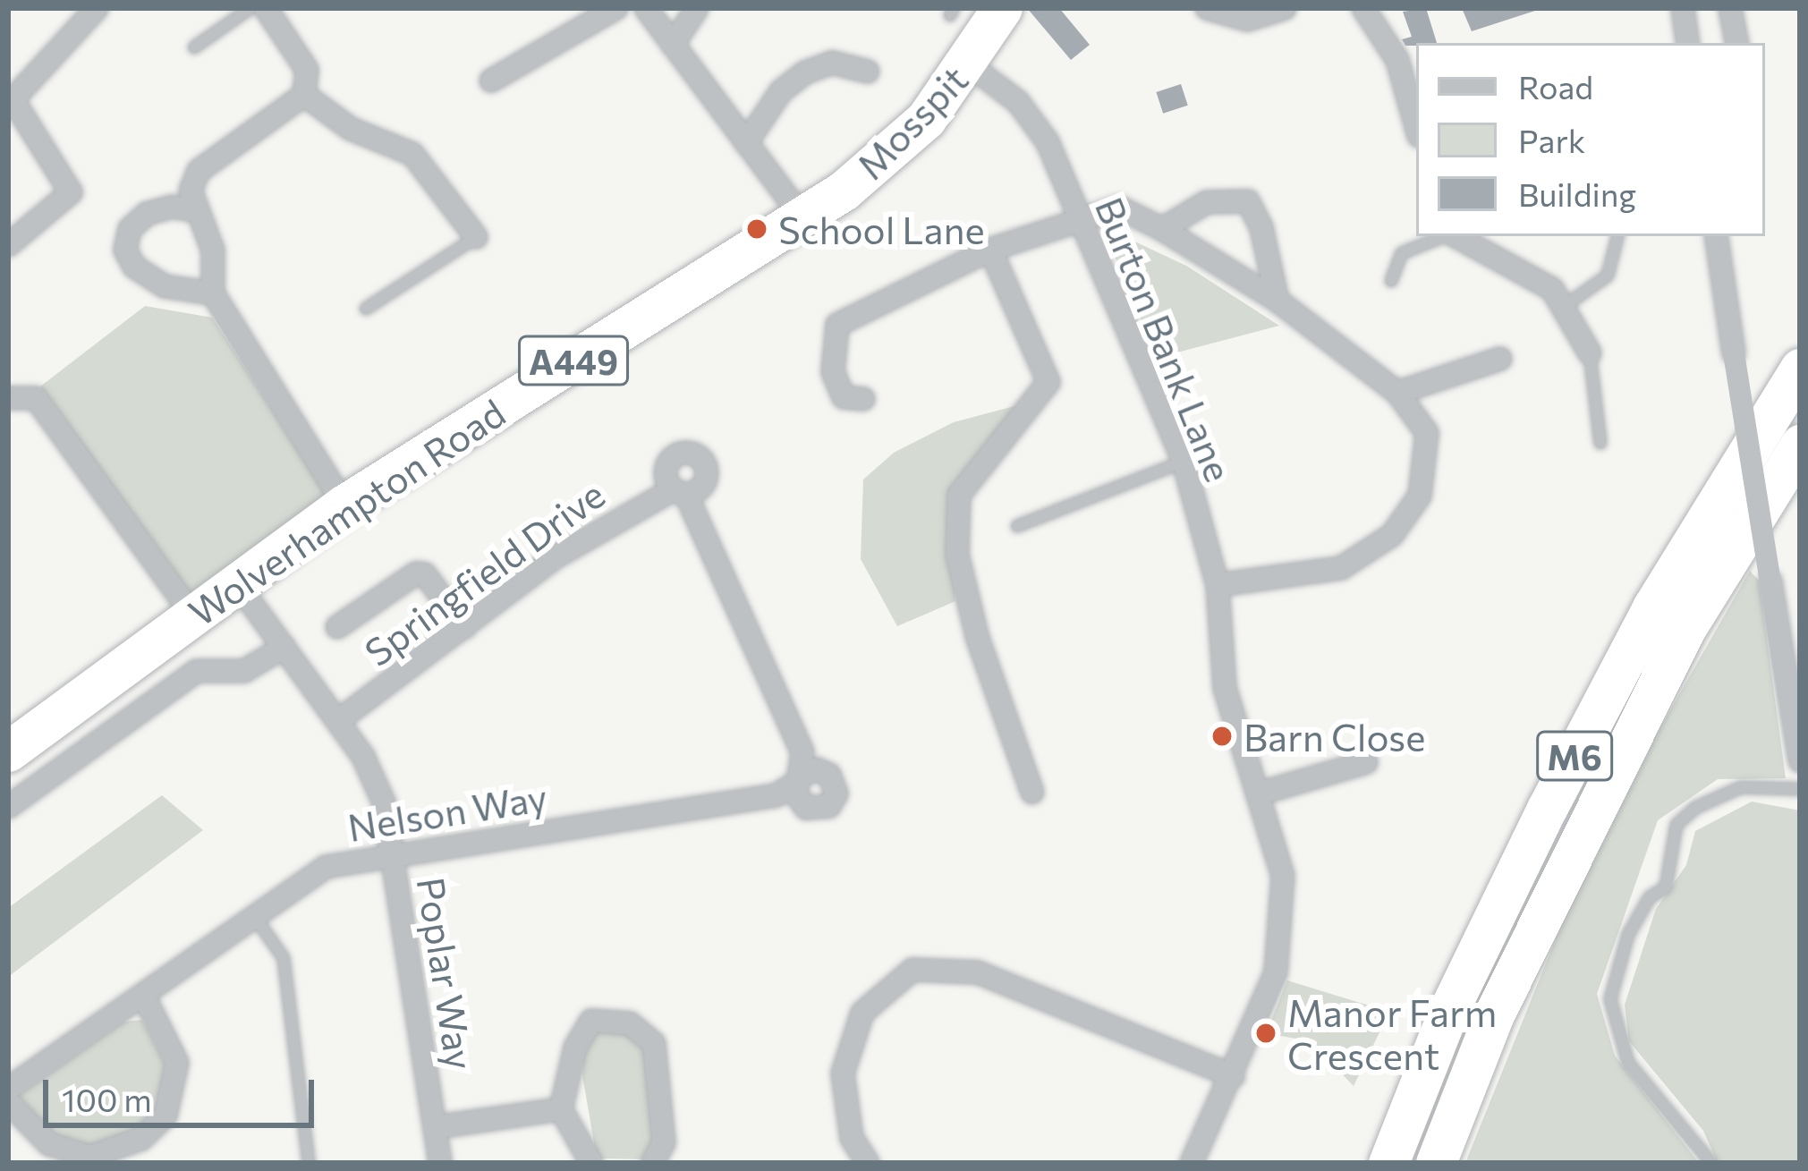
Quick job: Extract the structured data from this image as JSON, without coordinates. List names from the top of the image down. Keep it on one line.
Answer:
{"streets":{"highway":["Mosspit","A449","Wolverhampton Road","M6"],"street":["Burton Bank Lane","Springfield Drive","Nelson Way","Poplar Way"]},"crossings":[["Mosspit","Burton Bank Lane"],["Mosspit","Wolverhampton Road"],["Wolverhampton Road","Poplar Way"],["Springfield Drive","Nelson Way"],["Springfield Drive","Poplar Way"],["Nelson Way","Poplar Way"]],"places":["School Lane","Barn Close","Manor Farm Crescent"],"legend":["Road","Park","Building"],"scale_bar":"100 m"}
